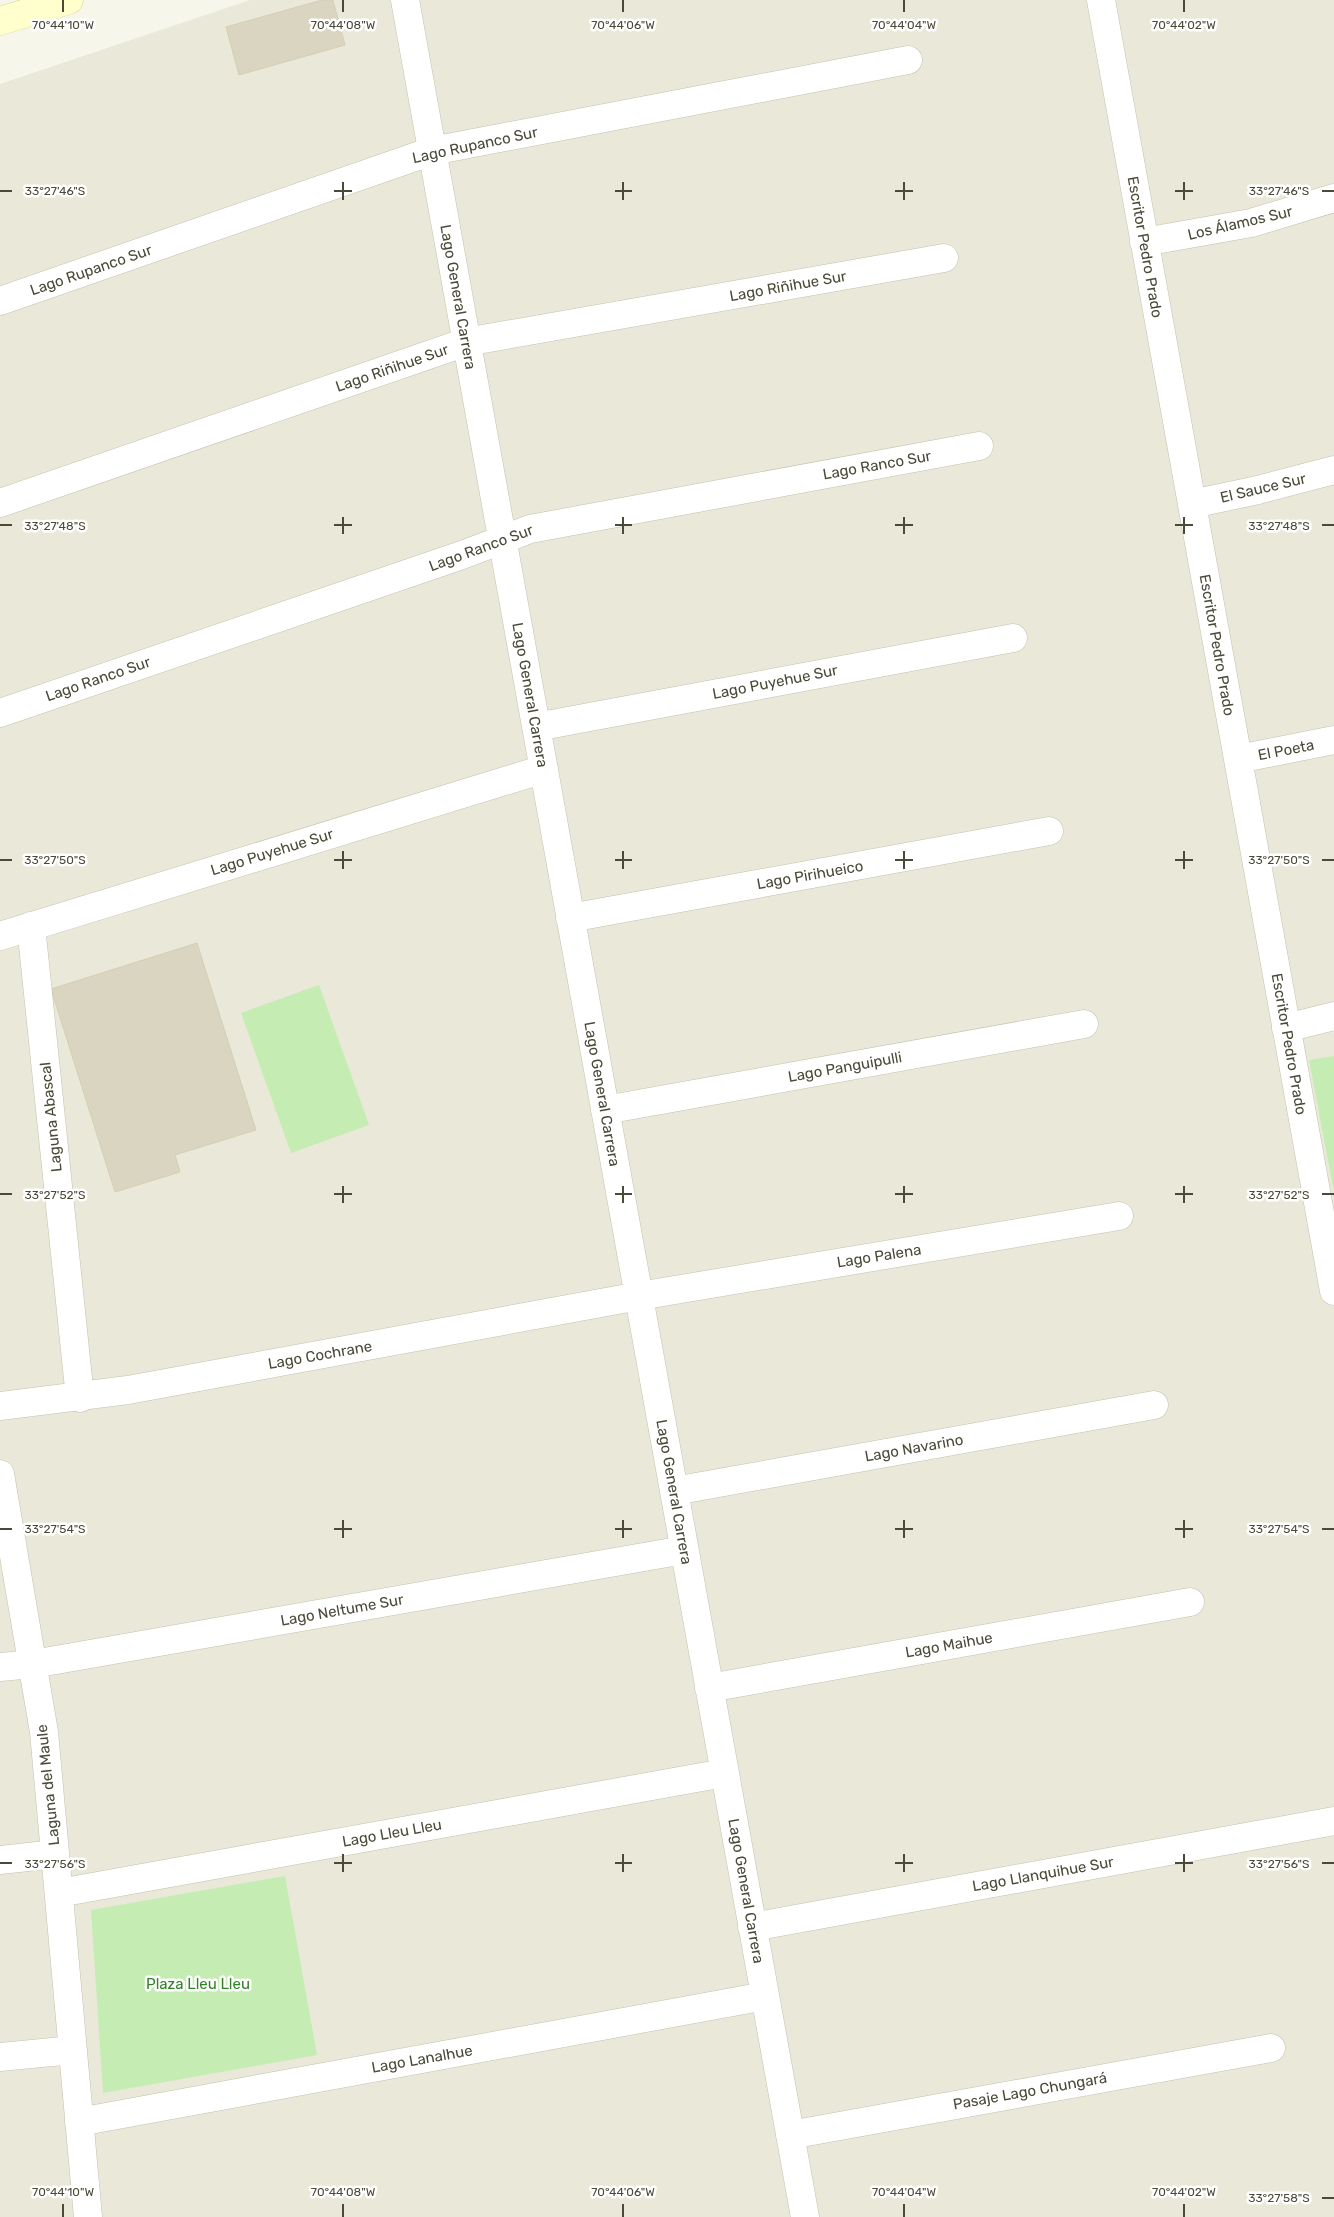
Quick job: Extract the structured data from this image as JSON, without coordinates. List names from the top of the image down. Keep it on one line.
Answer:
{"streets":{"street":["Lago Rupanco Sur","Los Álamos Sur","Escritor Pedro Prado","Lago Riñihue Sur","Lago General Carrera","Lago Ranco Sur","El Sauce Sur","Lago Puyehue Sur","El Poeta","Lago Pirihueico","Lago Panguipulli","Laguna Abascal","Lago Palena","Lago Cochrane","Lago Navarino","Lago Neltume Sur","Lago Maihue","Laguna del Maule","Lago Lleu Lleu","Lago Llanquihue Sur","Lago Lanalhue","Pasaje Lago Chungará"]},"crossings":[["Lago Rupanco Sur","Lago General Carrera"],["Los Álamos Sur","Escritor Pedro Prado"],["Escritor Pedro Prado","El Sauce Sur"],["Escritor Pedro Prado","El Poeta"],["Lago Riñihue Sur","Lago General Carrera"],["Lago General Carrera","Lago Ranco Sur"],["Lago General Carrera","Lago Puyehue Sur"],["Lago General Carrera","Lago Pirihueico"],["Lago General Carrera","Lago Panguipulli"],["Lago General Carrera","Lago Palena"],["Lago General Carrera","Lago Cochrane"],["Lago General Carrera","Lago Navarino"],["Lago General Carrera","Lago Neltume Sur"],["Lago General Carrera","Lago Maihue"],["Lago General Carrera","Lago Lleu Lleu"],["Lago General Carrera","Lago Llanquihue Sur"],["Lago General Carrera","Lago Lanalhue"],["Lago General Carrera","Pasaje Lago Chungará"],["Lago Puyehue Sur","Laguna Abascal"],["Laguna Abascal","Lago Cochrane"],["Lago Palena","Lago Cochrane"],["Lago Neltume Sur","Laguna del Maule"],["Laguna del Maule","Lago Lleu Lleu"],["Laguna del Maule","Lago Lanalhue"]],"parks":["Plaza Lleu Lleu"],"coordinates":["70°44'10\"W","70°44'08\"W","70°44'06\"W","70°44'04\"W","70°44'02\"W","33°27'46\"S","33°27'48\"S","33°27'50\"S","33°27'52\"S","33°27'54\"S","33°27'56\"S","33°27'58\"S"]}
